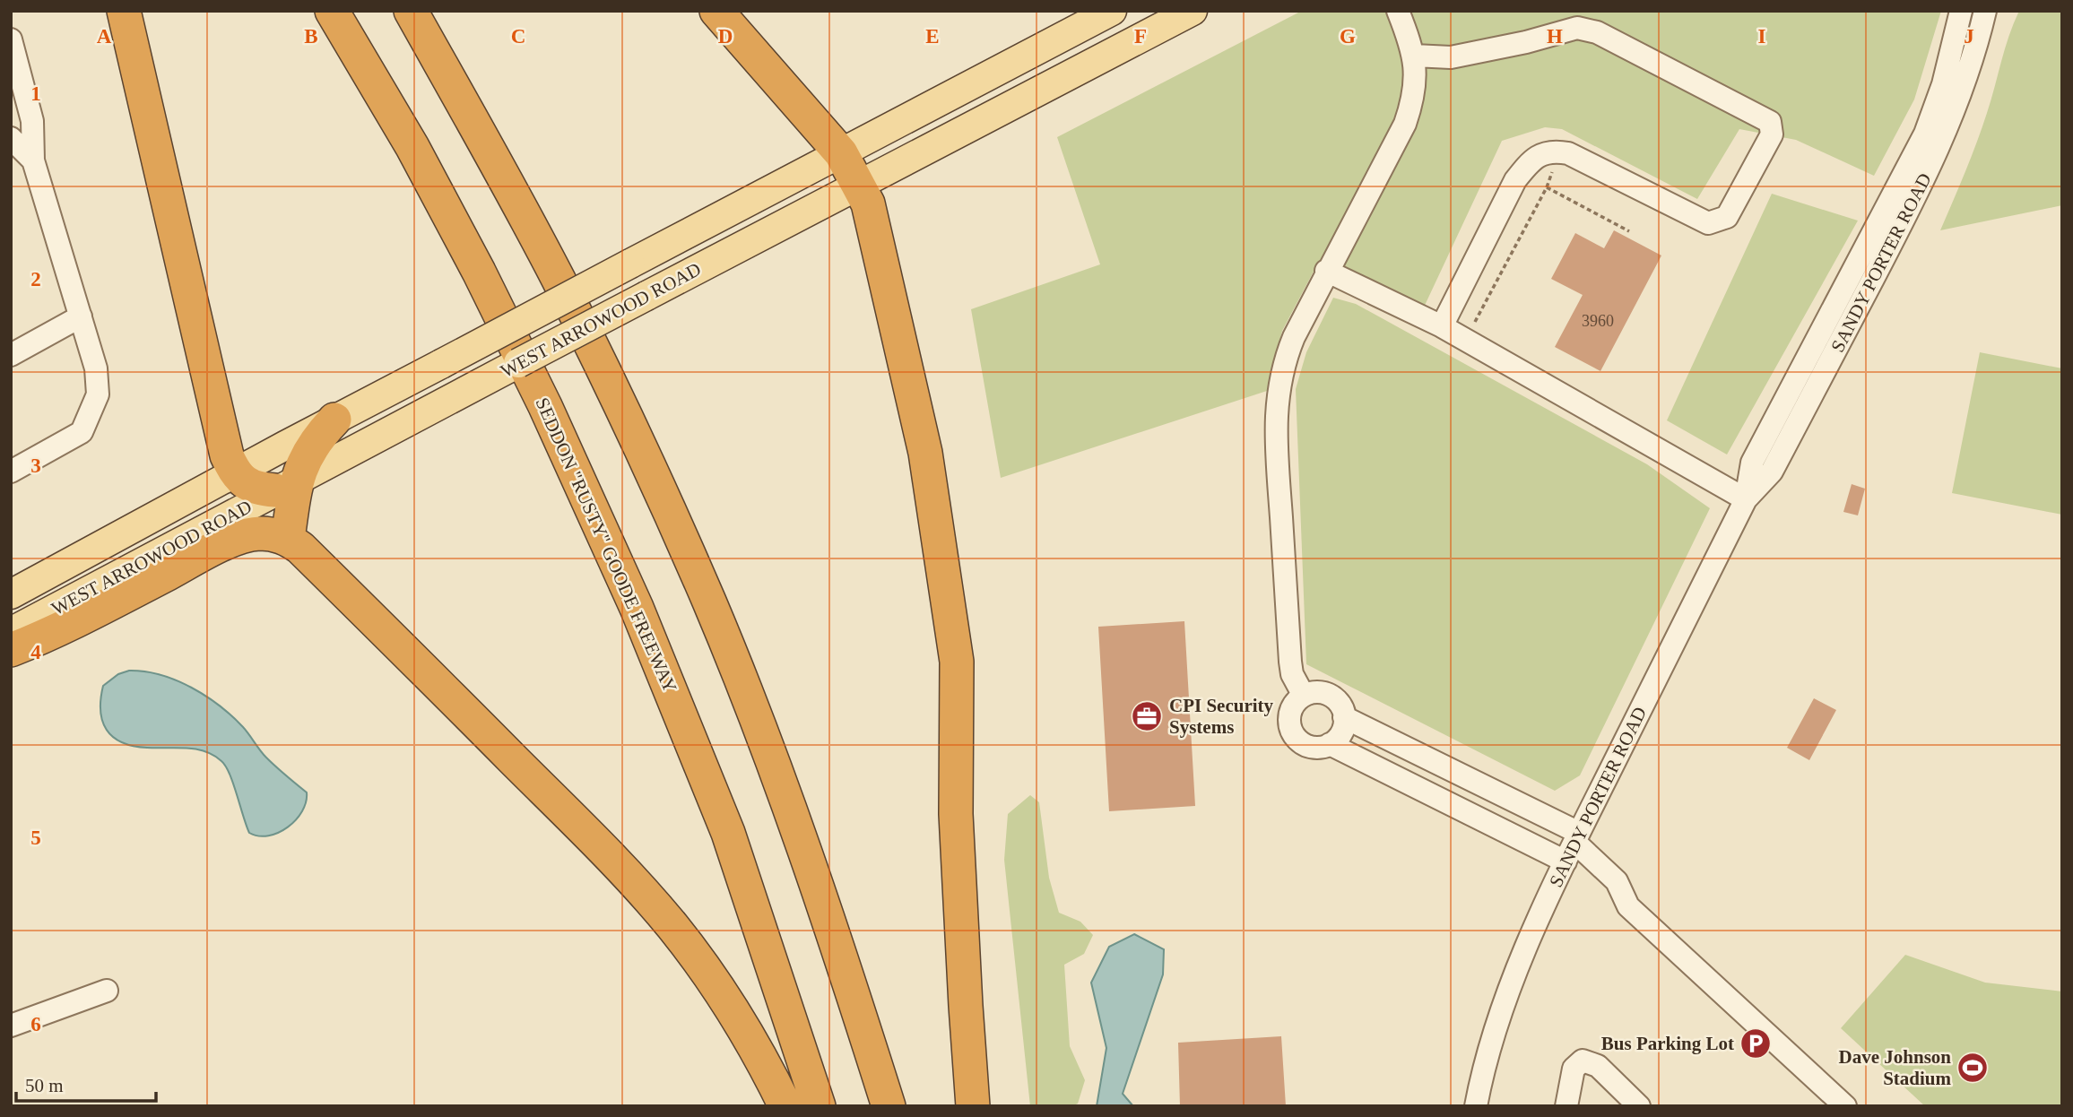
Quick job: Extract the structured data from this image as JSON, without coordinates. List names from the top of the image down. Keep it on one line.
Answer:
{"streets":{"highway":["SEDDON \"RUSTY\" GOODE FREEWAY"],"main road":["WEST ARROWOOD ROAD"],"street":["SANDY PORTER ROAD"]},"places":{"office":["CPI Security Systems"],"parking":["Bus Parking Lot"],"sports":["Dave Johnson Stadium"]},"house_numbers":["3960"],"scale_bar":"50 m","grid":{"columns":["A","B","C","D","E","F","G","H","I","J"],"rows":["1","2","3","4","5","6"]}}
